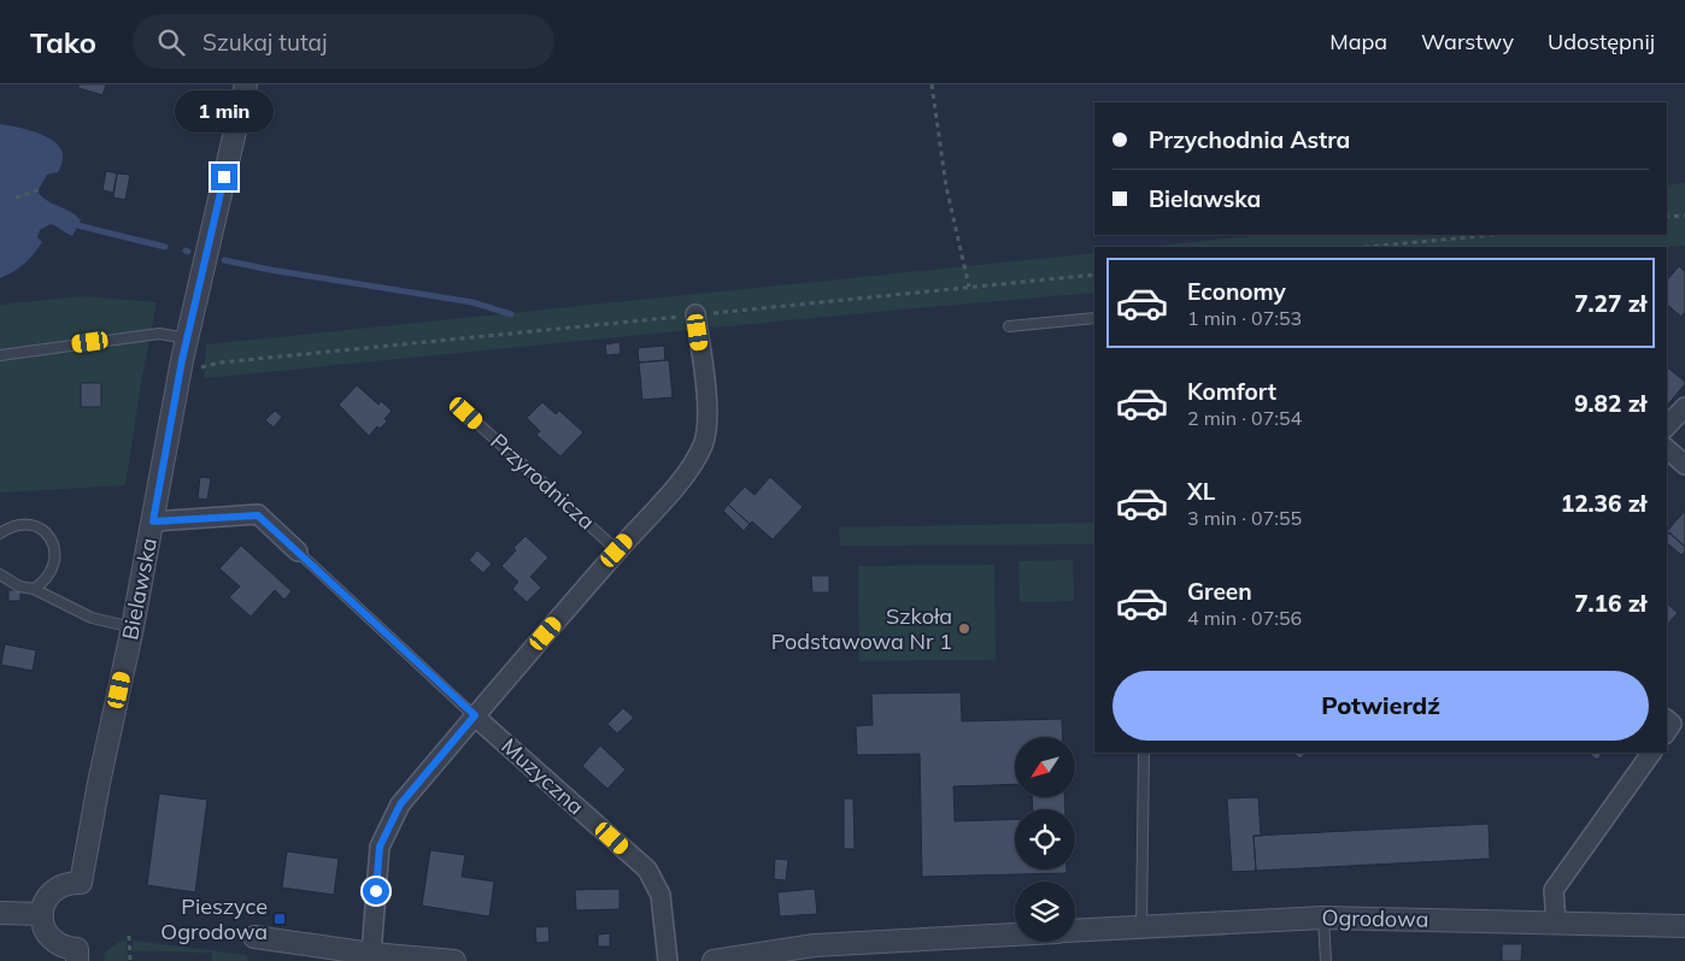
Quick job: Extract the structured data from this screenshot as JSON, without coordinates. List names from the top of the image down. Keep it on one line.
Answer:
{"streets":{"street":["Bielawska","Muzyczna","Ogrodowa"],"lane":["Przyrodnicza"]},"places":{"other":["Szkoła Podstawowa Nr 1"],"transit":["Pieszyce Ogrodowa"]},"north":"bottom left","page":{"header":"Tako","search":"Szukaj tutaj","nav":["Mapa","Warstwy","Udostępnij"],"bubble":"1 min","banner":["Przychodnia Astra","Bielawska"],"list":[{"name":"Economy","note":"1 min · 07:53","value":"7.27 zł"},{"name":"Komfort","note":"2 min · 07:54","value":"9.82 zł"},{"name":"XL","note":"3 min · 07:55","value":"12.36 zł"},{"name":"Green","note":"4 min · 07:56","value":"7.16 zł"}],"buttons":"Potwierdź"}}
